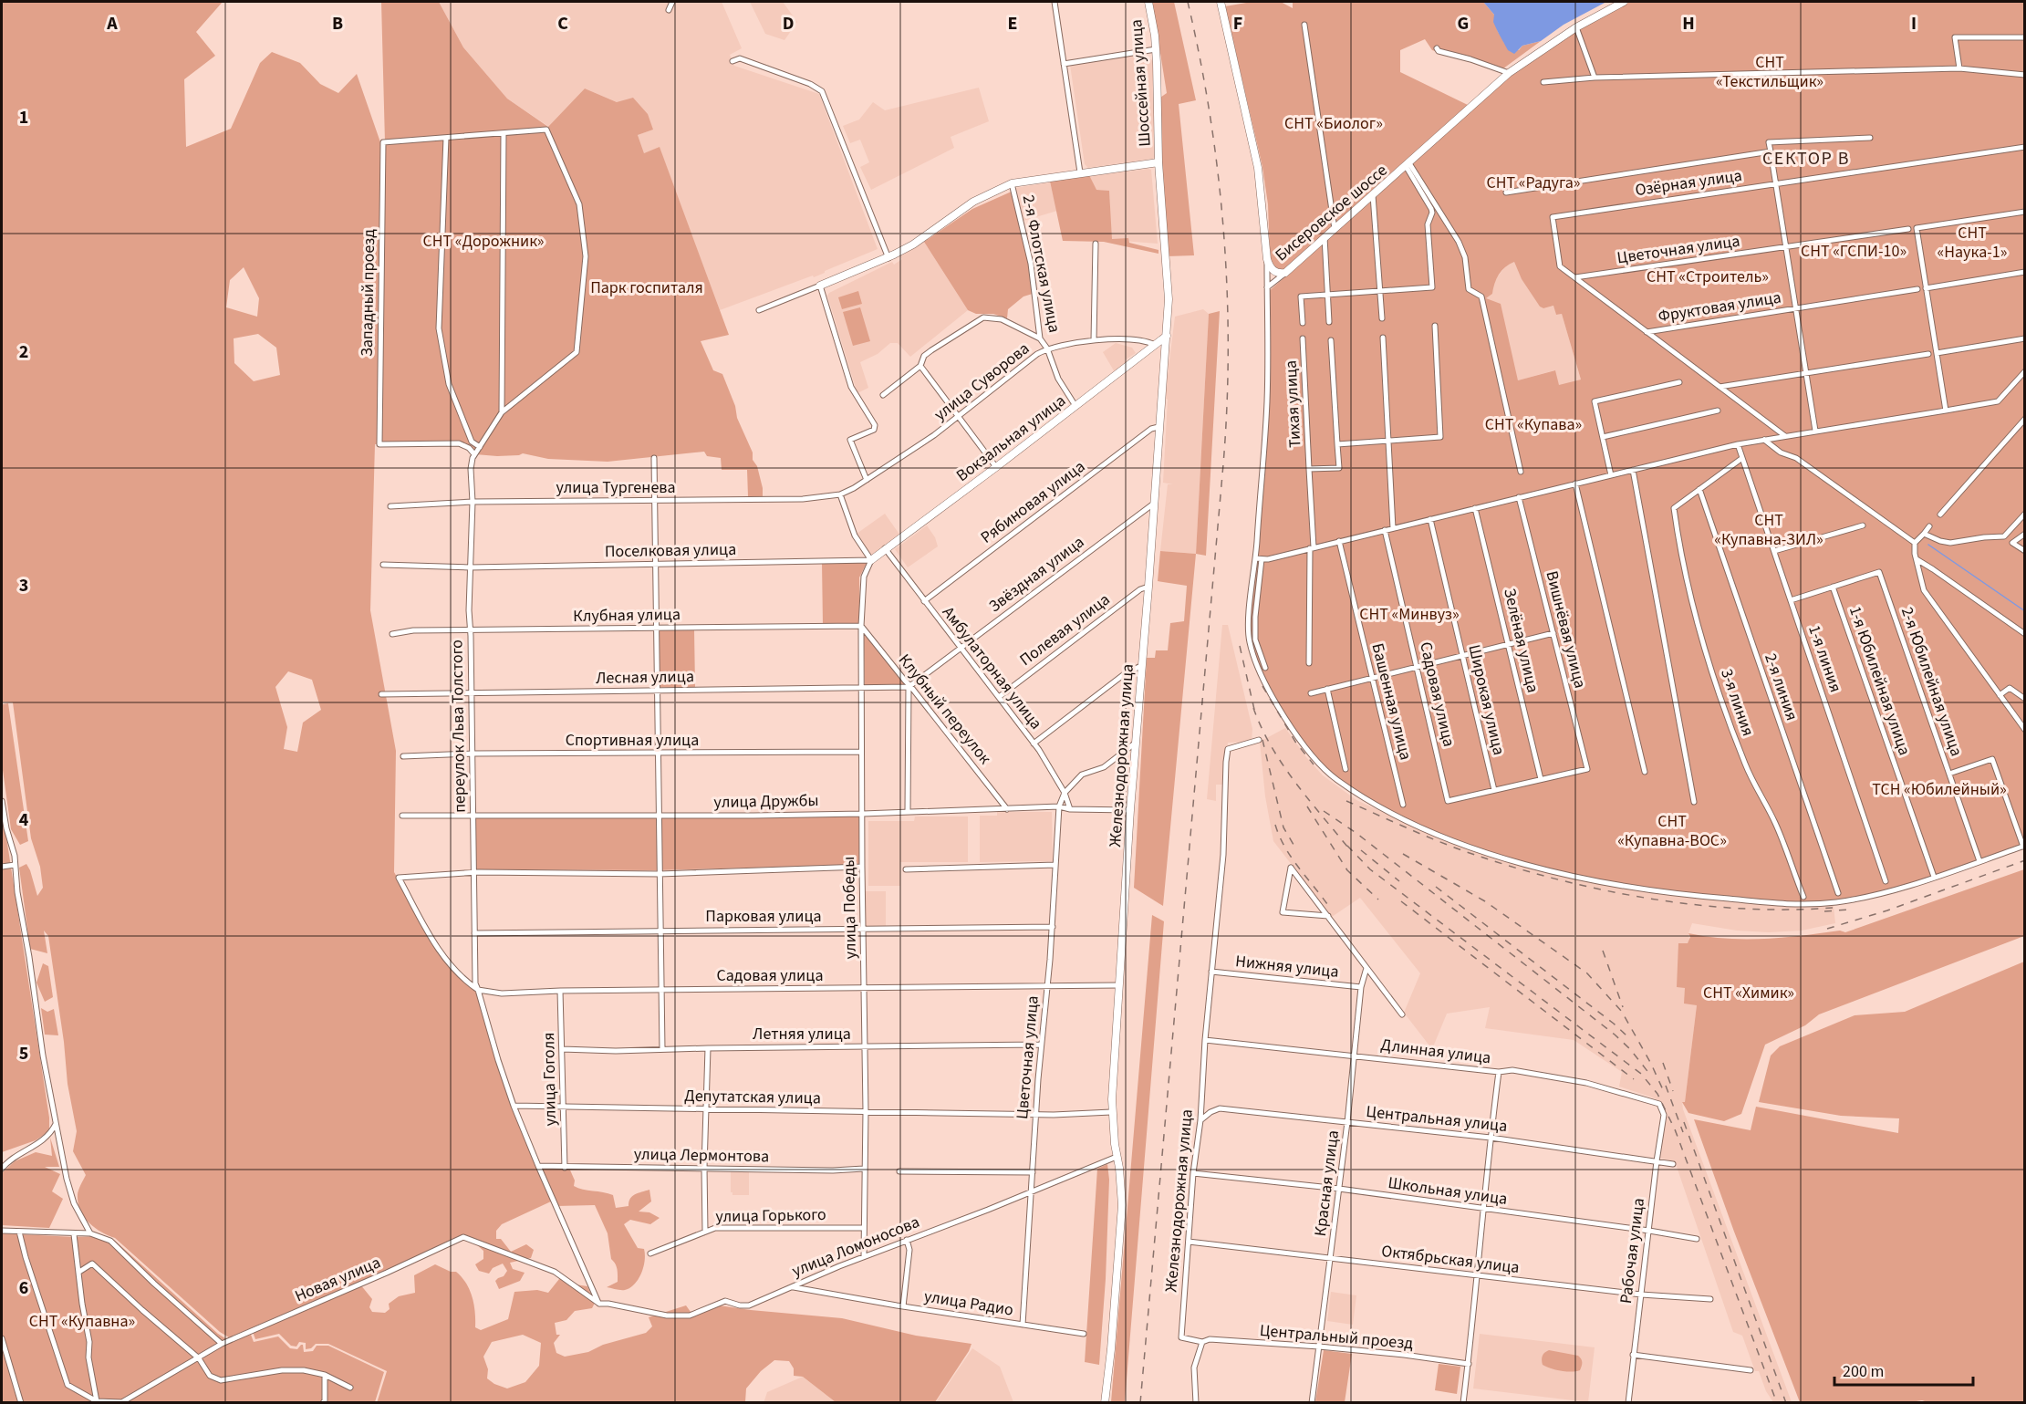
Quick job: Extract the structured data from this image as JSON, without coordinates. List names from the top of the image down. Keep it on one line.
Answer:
{"streets":{"main road":["Шоссейная улица","Бисеровское шоссе","Вокзальная улица","Железнодорожная улица"],"street":["Озёрная улица","Цветочная улица","2-я Флотская улица","Западный проезд","Фруктовая улица","улица Суворова","Тихая улица","улица Тургенева","Рябиновая улица","Поселковая улица","Звёздная улица","Клубная улица","Полевая улица","Вишнёвая улица","Зелёная улица","1-я линия","Амбулаторная улица","Лесная улица","1-я Юбилейная улица","2-я Юбилейная улица","2-я линия","Садовая улица","Широкая улица","Башенная улица","3-я линия","Клубный переулок","переулок Льва Толстого","Спортивная улица","улица Дружбы","улица Победы","Парковая улица","Нижняя улица","Летняя улица","Длинная улица","улица Гоголя","Депутатская улица","Центральная улица","улица Лермонтова","Красная улица","Школьная улица","улица Горького","улица Ломоносова","Рабочая улица","Октябрьская улица","Новая улица","улица Радио","Центральный проезд"]},"crossings":[["Шоссейная улица","Железнодорожная улица"],["Озёрная улица","Цветочная улица"],["Цветочная улица","Амбулаторная улица"],["Цветочная улица","Садовая улица"],["Цветочная улица","улица Дружбы"],["Цветочная улица","Парковая улица"],["Цветочная улица","Летняя улица"],["Цветочная улица","Депутатская улица"],["Цветочная улица","улица Ломоносова"],["Цветочная улица","улица Радио"],["Западный проезд","переулок Льва Толстого"],["улица Суворова","Вокзальная улица"],["улица Суворова","улица Тургенева"],["Вокзальная улица","Поселковая улица"],["Вокзальная улица","Амбулаторная улица"],["Вокзальная улица","Железнодорожная улица"],["Вокзальная улица","улица Победы"],["улица Тургенева","переулок Льва Толстого"],["Рябиновая улица","Амбулаторная улица"],["Рябиновая улица","Железнодорожная улица"],["Поселковая улица","переулок Льва Толстого"],["Поселковая улица","улица Победы"],["Звёздная улица","Амбулаторная улица"],["Звёздная улица","Лесная улица"],["Звёздная улица","Клубный переулок"],["Звёздная улица","Железнодорожная улица"],["Клубная улица","Клубный переулок"],["Клубная улица","переулок Льва Толстого"],["Клубная улица","улица Победы"],["Полевая улица","Амбулаторная улица"],["Полевая улица","Железнодорожная улица"],["Вишнёвая улица","Зелёная улица"],["Амбулаторная улица","улица Дружбы"],["Лесная улица","Клубный переулок"],["Лесная улица","переулок Льва Толстого"],["Лесная улица","улица Победы"],["1-я Юбилейная улица","2-я Юбилейная улица"],["2-я линия","3-я линия"],["Садовая улица","Широкая улица"],["Садовая улица","переулок Льва Толстого"],["Садовая улица","Железнодорожная улица"],["Садовая улица","улица Победы"],["Садовая улица","улица Гоголя"],["Клубный переулок","улица Дружбы"],["Клубный переулок","улица Победы"],["переулок Льва Толстого","Спортивная улица"],["переулок Льва Толстого","улица Дружбы"],["переулок Льва Толстого","Парковая улица"],["Спортивная улица","улица Победы"],["Железнодорожная улица","улица Дружбы"],["Железнодорожная улица","Нижняя улица"],["Железнодорожная улица","Длинная улица"],["Железнодорожная улица","Депутатская улица"],["Железнодорожная улица","Центральная улица"],["Железнодорожная улица","Школьная улица"],["Железнодорожная улица","улица Ломоносова"],["Железнодорожная улица","Октябрьская улица"],["Железнодорожная улица","Центральный проезд"],["улица Дружбы","улица Победы"],["улица Победы","Парковая улица"],["улица Победы","Летняя улица"],["улица Победы","Депутатская улица"],["улица Победы","улица Лермонтова"],["улица Победы","улица Горького"],["улица Победы","улица Ломоносова"],["Нижняя улица","Красная улица"],["Летняя улица","улица Гоголя"],["Длинная улица","Красная улица"],["Длинная улица","Рабочая улица"],["улица Гоголя","Депутатская улица"],["улица Гоголя","улица Лермонтова"],["Центральная улица","Красная улица"],["Центральная улица","Рабочая улица"],["Красная улица","Школьная улица"],["Красная улица","Октябрьская улица"],["Красная улица","Центральный проезд"],["Школьная улица","Рабочая улица"],["улица Ломоносова","Новая улица"],["улица Ломоносова","улица Радио"],["Рабочая улица","Октябрьская улица"]],"districts":["СЕКТОР В"],"parks":["СНТ «Текстильщик»","СНТ «Биолог»","СНТ «Радуга»","СНТ «Наука-1»","СНТ «Дорожник»","СНТ «ГСПИ-10»","СНТ «Строитель»","Парк госпиталя","СНТ «Купава»","СНТ «Купавна-ЗИЛ»","СНТ «Минвуз»","ТСН «Юбилейный»","СНТ «Купавна-ВОС»","СНТ «Химик»","СНТ «Купавна»"],"scale_bar":"200 m","grid":{"columns":["A","B","C","D","E","F","G","H","I"],"rows":["1","2","3","4","5","6"]}}
